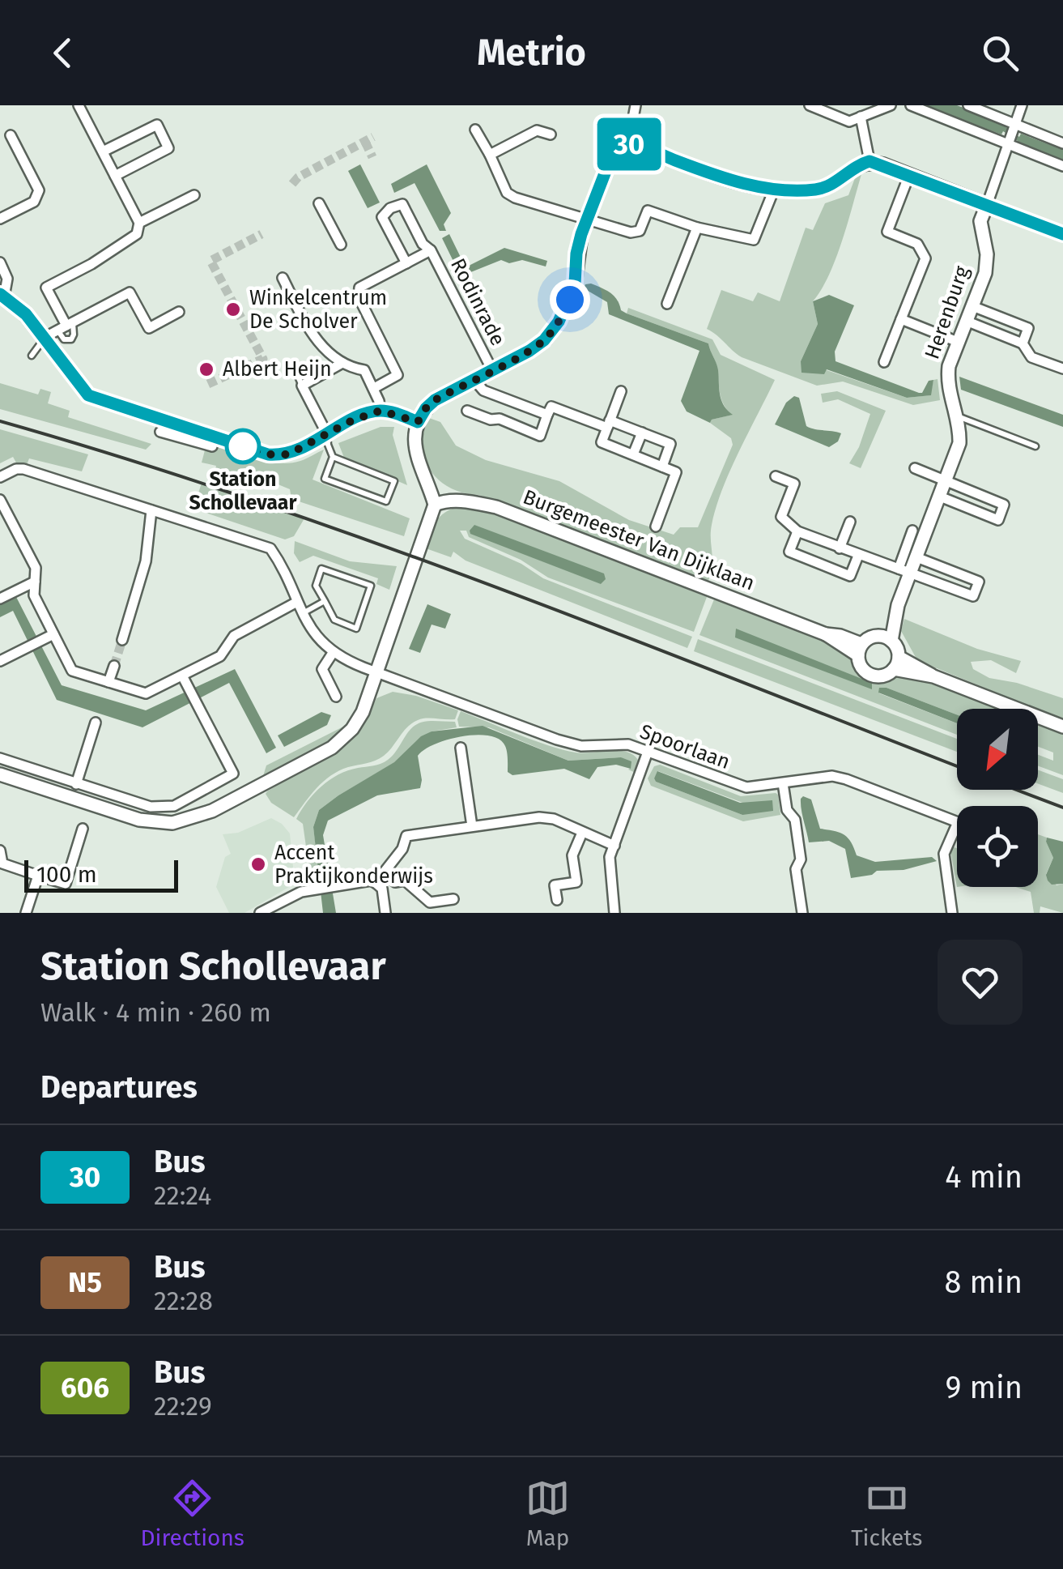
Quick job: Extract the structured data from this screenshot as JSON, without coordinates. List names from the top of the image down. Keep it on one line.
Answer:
{"streets":{"street":["Rodinrade","Herenburg","Burgemeester Van Dijklaan","Spoorlaan"]},"crossings":[["Herenburg","Burgemeester Van Dijklaan"]],"places":["Winkelcentrum De Scholver","Albert Heijn","Station Schollevaar","Accent Praktijkonderwijs"],"lines":["bus line 30"],"scale_bar":"100 m","north":"bottom left","page":{"header":"Metrio","on_map":"30","scale":"100 m","heading":[["Station Schollevaar","Walk · 4 min · 260 m"],"Departures"],"list":[{"mark":"30","name":"Bus","note":"22:24","value":"4 min"},{"mark":"N5","name":"Bus","note":"22:28","value":"8 min"},{"mark":"606","name":"Bus","note":"22:29","value":"9 min"}],"tabs":["Directions","Map","Tickets"]}}
